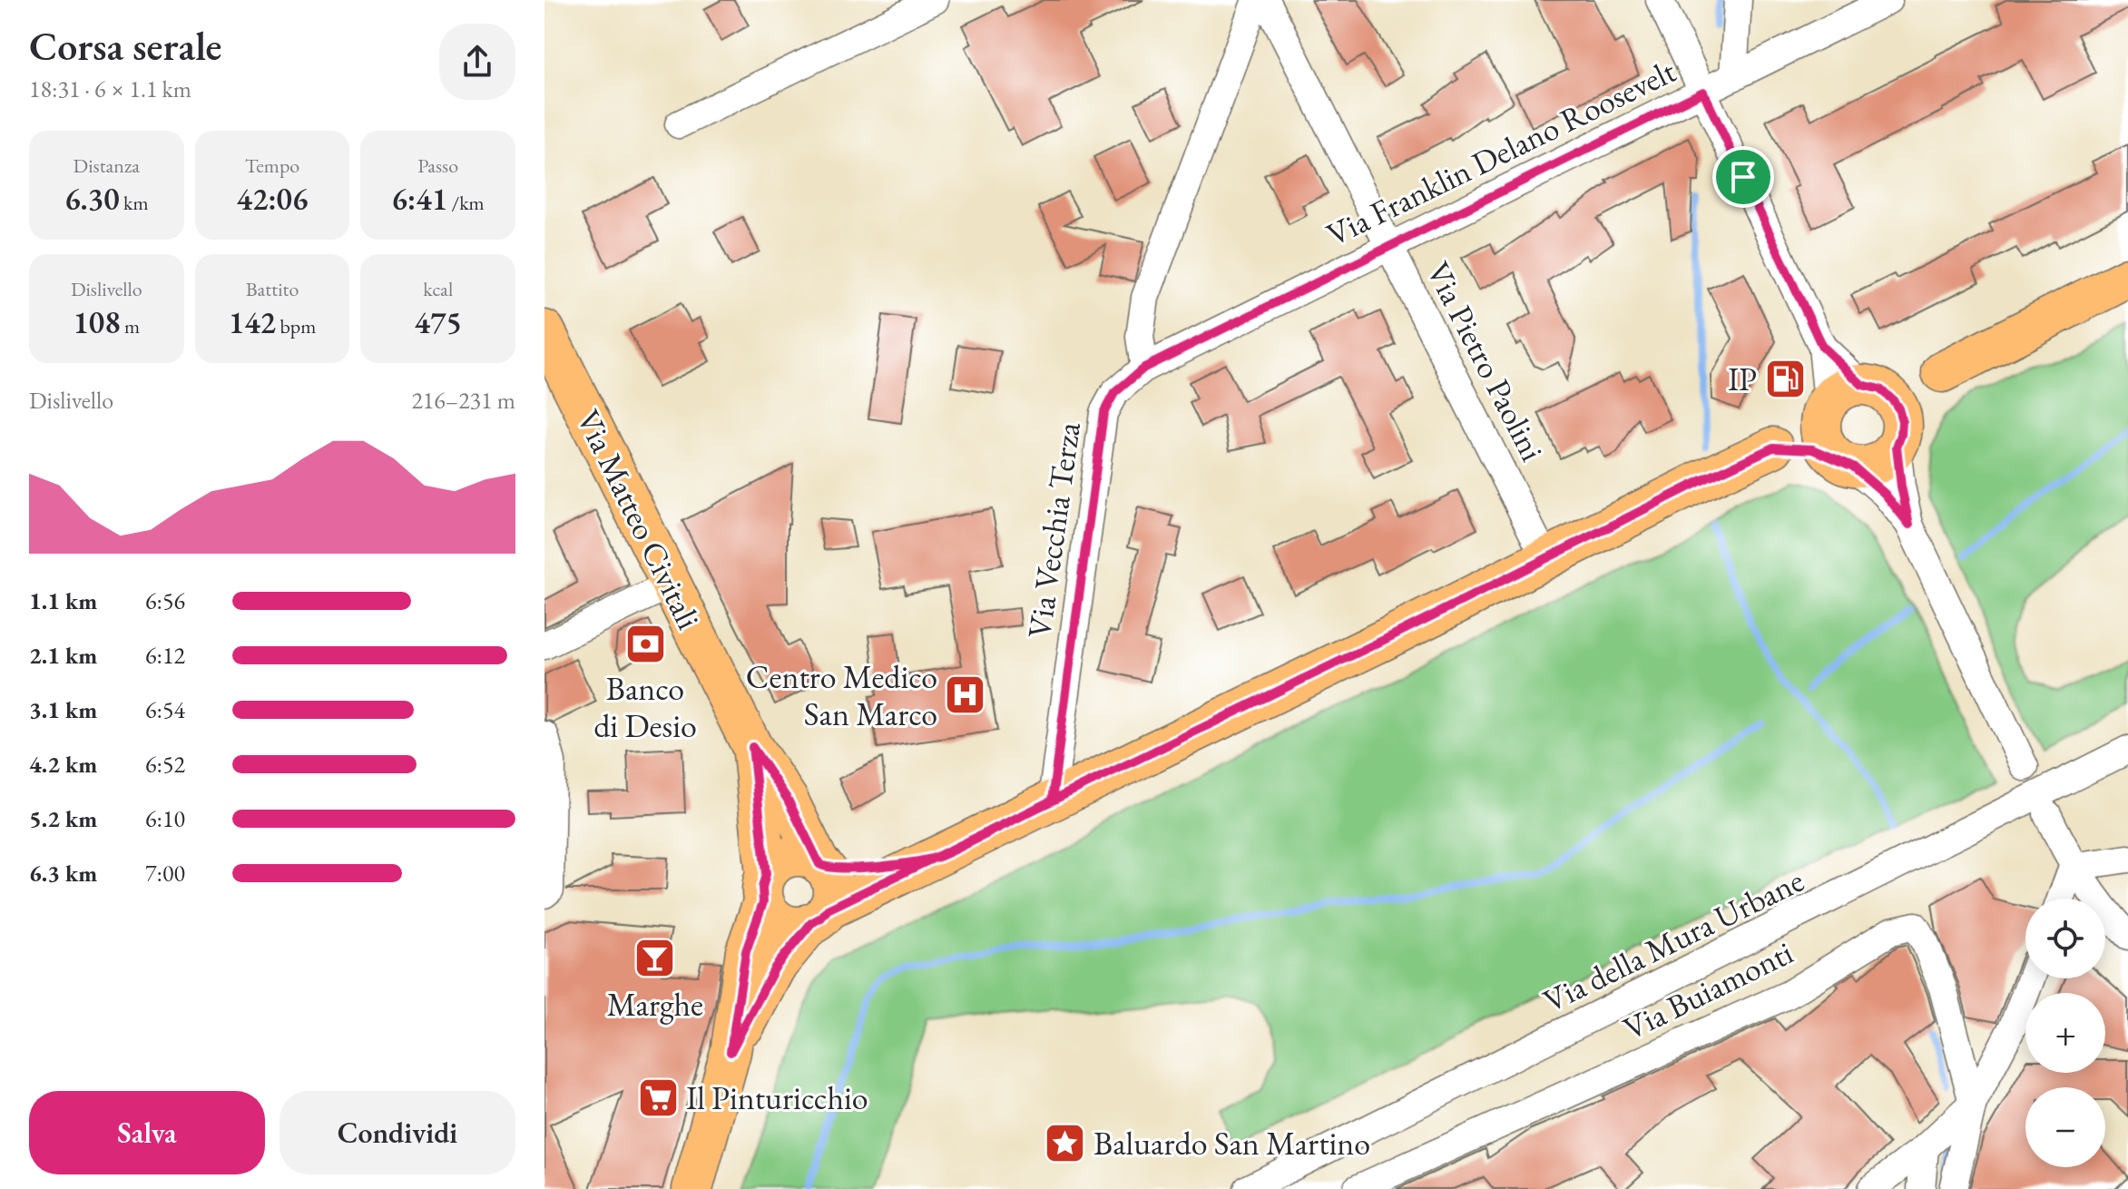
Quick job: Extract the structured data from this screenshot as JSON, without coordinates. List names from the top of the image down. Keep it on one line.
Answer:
{"streets":{"main road":["Via Matteo Civitali"],"street":["Via Franklin Delano Roosevelt","Via Pietro Paolini","Via Vecchia Terza","Via della Mura Urbane","Via Buiamonti"]},"crossings":[["Via Franklin Delano Roosevelt","Via Pietro Paolini"],["Via Franklin Delano Roosevelt","Via Vecchia Terza"]],"places":{"fuel station":["IP"],"bank":["Banco di Desio"],"hospital":["Centro Medico San Marco"],"bar":["Marghe"],"supermarket":["Il Pinturicchio"],"place":["Baluardo San Martino"]},"page":{"heading":["Corsa serale","18:31 · 6 × 1.1 km"],"stats":[["Distanza","6.30 km"],["Tempo","42:06"],["Passo","6:41 /km"],["Dislivello","108 m"],["Battito","142 bpm"],["kcal","475"]],"chart":["Dislivello","216–231 m"],"list":[{"name":"1.1 km","note":"6:56"},{"name":"2.1 km","note":"6:12"},{"name":"3.1 km","note":"6:54"},{"name":"4.2 km","note":"6:52"},{"name":"5.2 km","note":"6:10"},{"name":"6.3 km","note":"7:00"}],"map_buttons":["+","−"],"buttons":["Salva","Condividi"]}}
